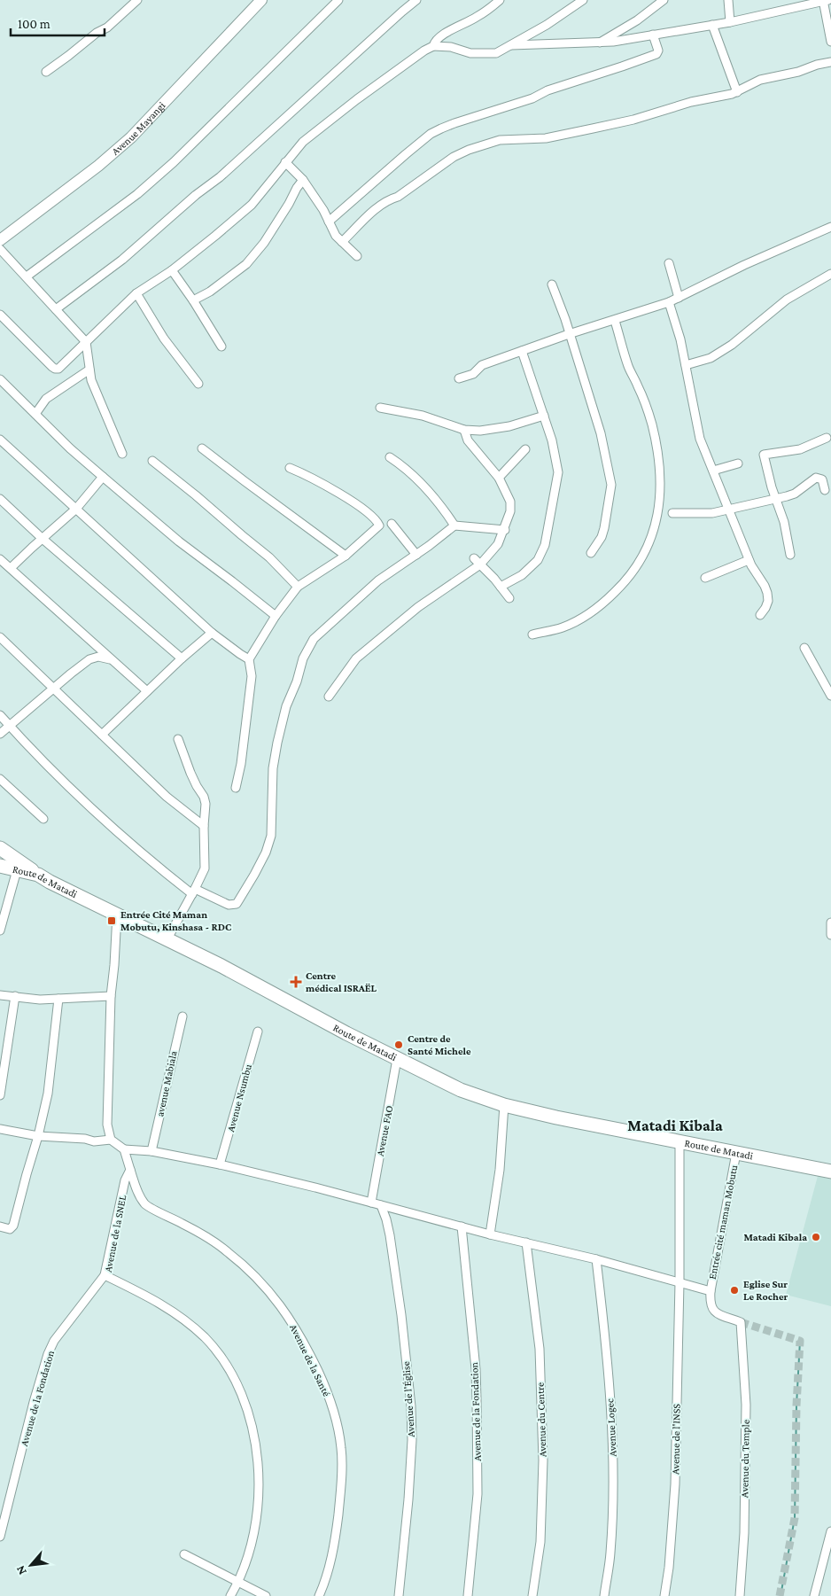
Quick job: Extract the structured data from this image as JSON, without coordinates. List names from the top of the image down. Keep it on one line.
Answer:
{"streets":{"highway":["Route de Matadi"],"street":["Avenue Mayangi","avenue Mabiala","Avenue Nsumbu","Avenue FAO","Entrée cité maman Mobutu","Avenue de la SNEL","Avenue de la Santé","Avenue de la Fondation","Avenue de l'Église","Avenue du Centre","Avenue Logec","Avenue de l'INSS","Avenue du Temple"]},"crossings":[["Route de Matadi","Avenue FAO"],["Route de Matadi","Entrée cité maman Mobutu"],["Route de Matadi","Avenue de l'INSS"],["Entrée cité maman Mobutu","Avenue du Temple"],["Avenue de la SNEL","Avenue de la Santé"],["Avenue de la SNEL","Avenue de la Fondation"]],"districts":["Matadi Kibala"],"places":{"transit":["Entrée Cité Maman Mobutu, Kinshasa - RDC"],"health":["Centre médical ISRAËL"],"other":["Centre de Santé Michele","Matadi Kibala","Eglise Sur Le Rocher"]},"scale_bar":"100 m","north":"bottom left"}
